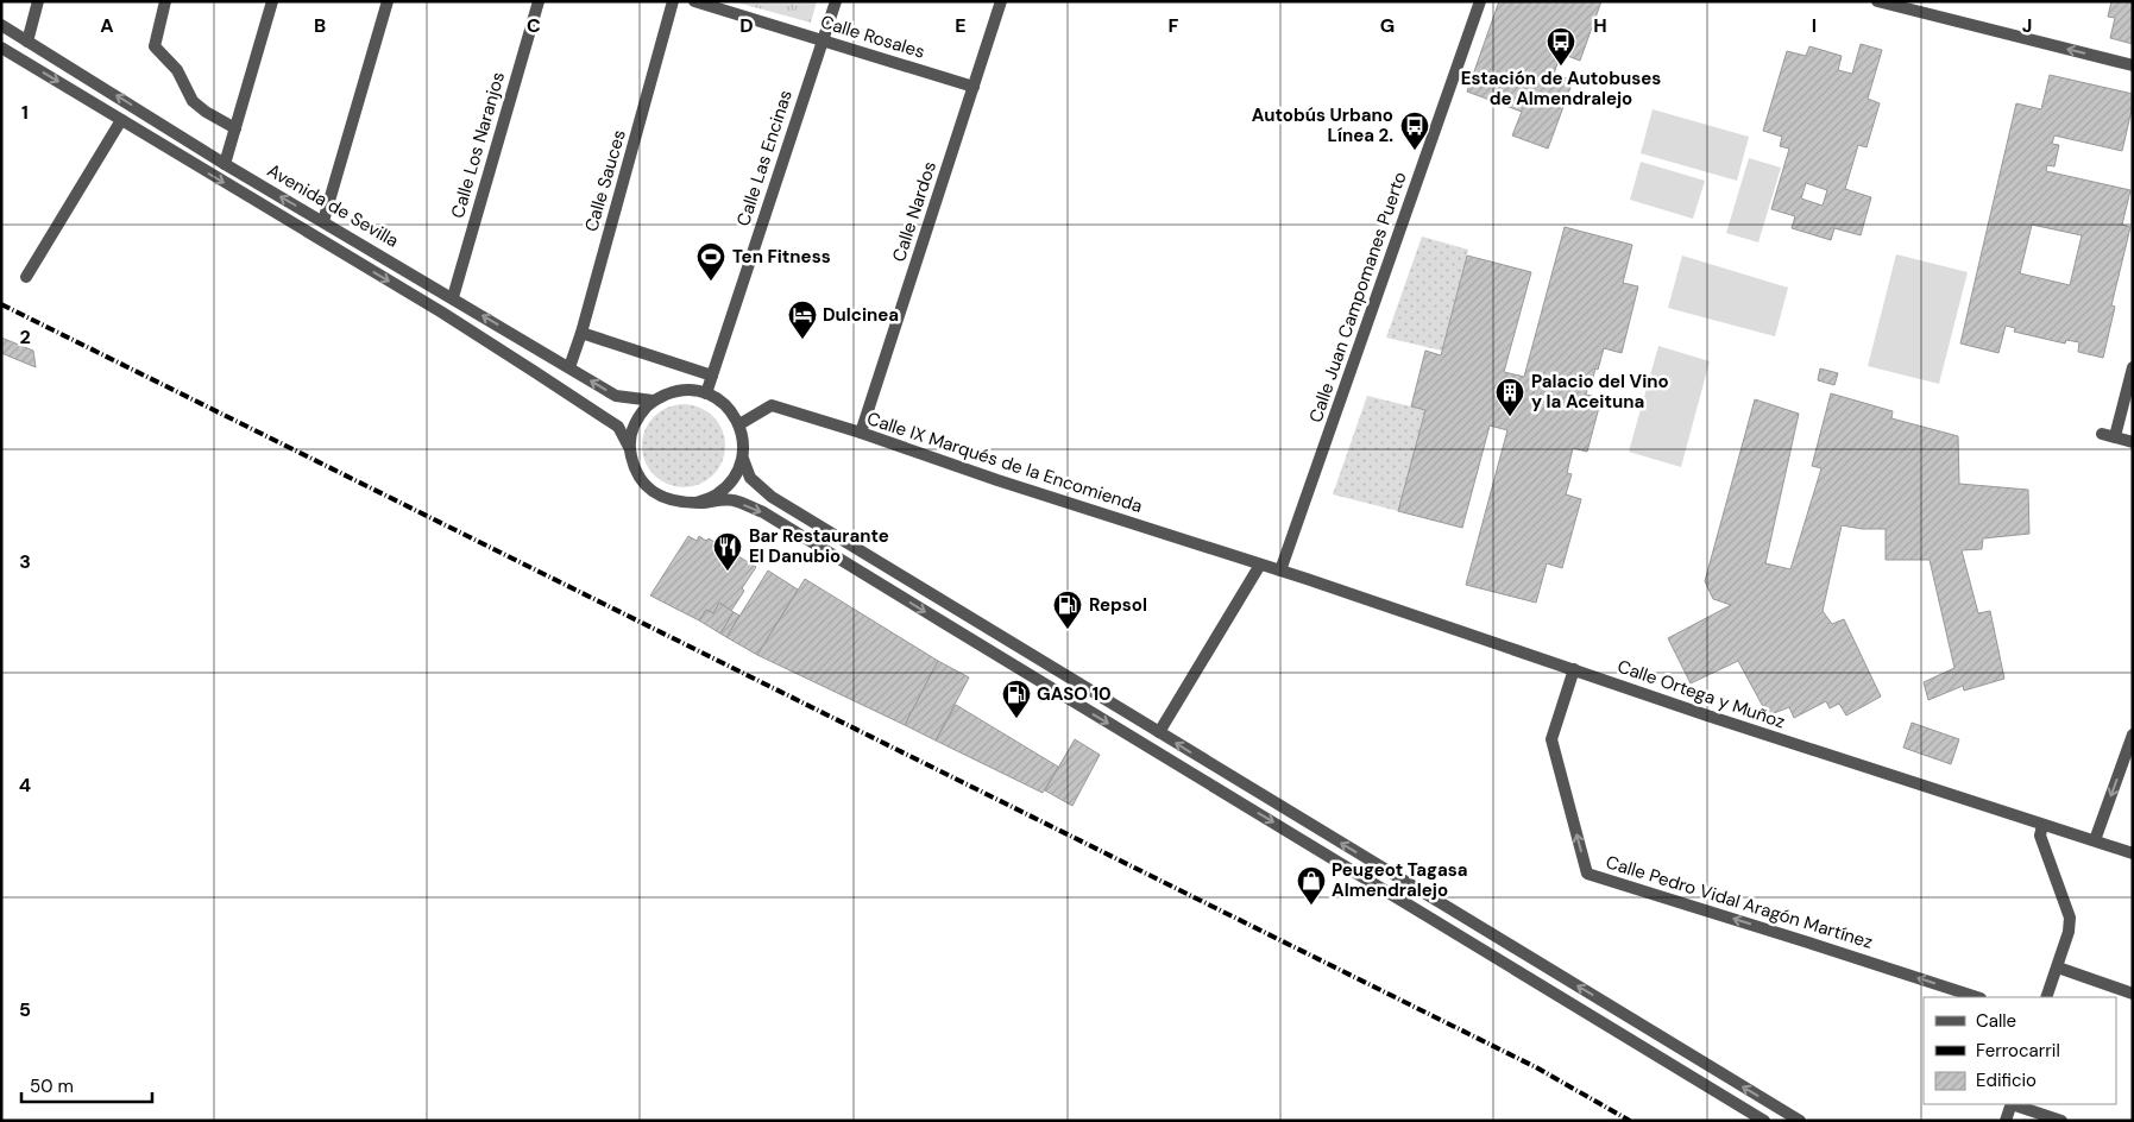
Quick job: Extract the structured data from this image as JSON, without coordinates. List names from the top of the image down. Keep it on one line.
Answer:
{"streets":{"street":["Calle Rosales","Calle Los Naranjos","Calle Las Encinas","Calle Sauces","Avenida de Sevilla","Calle Nardos","Calle Juan Campomanes Puerto","Calle IX Marqués de la Encomienda","Calle Ortega y Muñoz","Calle Pedro Vidal Aragón Martínez"]},"crossings":[["Calle Rosales","Calle Las Encinas"],["Calle Rosales","Calle Nardos"],["Calle Los Naranjos","Avenida de Sevilla"],["Calle Las Encinas","Avenida de Sevilla"],["Calle Las Encinas","Calle IX Marqués de la Encomienda"],["Calle Sauces","Avenida de Sevilla"],["Avenida de Sevilla","Calle IX Marqués de la Encomienda"],["Calle Nardos","Calle IX Marqués de la Encomienda"],["Calle Juan Campomanes Puerto","Calle Ortega y Muñoz"],["Calle IX Marqués de la Encomienda","Calle Ortega y Muñoz"],["Calle Ortega y Muñoz","Calle Pedro Vidal Aragón Martínez"]],"one_way":["Calle Pedro Vidal Aragón Martínez"],"places":{"bus stop":["Estación de Autobuses de Almendralejo","Autobús Urbano Línea 2."],"sports":["Ten Fitness"],"hotel":["Dulcinea"],"building":["Palacio del Vino y la Aceituna"],"restaurant":["Bar Restaurante El Danubio"],"fuel station":["Repsol","GASO 10"],"shop":["Peugeot Tagasa Almendralejo"]},"legend":["Calle","Ferrocarril","Edificio"],"scale_bar":"50 m","grid":{"columns":["A","B","C","D","E","F","G","H","I","J"],"rows":["1","2","3","4","5"]}}
